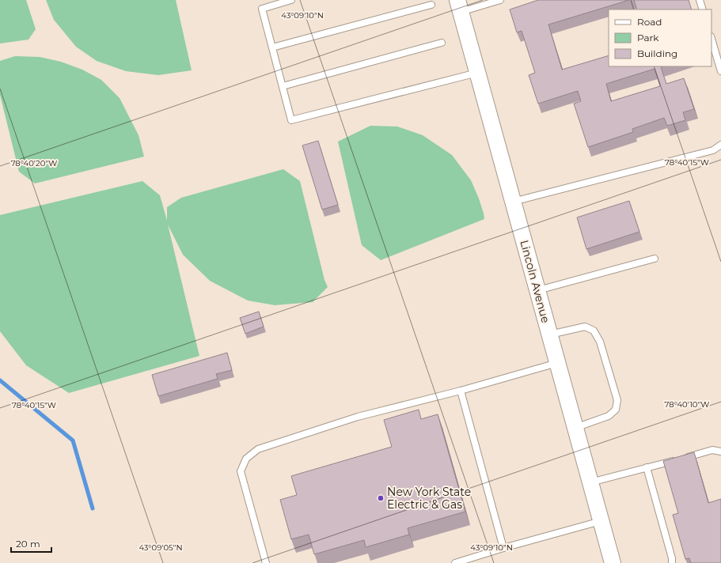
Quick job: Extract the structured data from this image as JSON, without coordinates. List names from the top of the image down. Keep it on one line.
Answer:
{"streets":{"street":["Lincoln Avenue"]},"places":["New York State Electric & Gas"],"legend":["Road","Park","Building"],"scale_bar":"20 m","coordinates":["43°09'10\"N","78°40'15\"W","78°40'20\"W","78°40'10\"W","43°09'05\"N"]}
